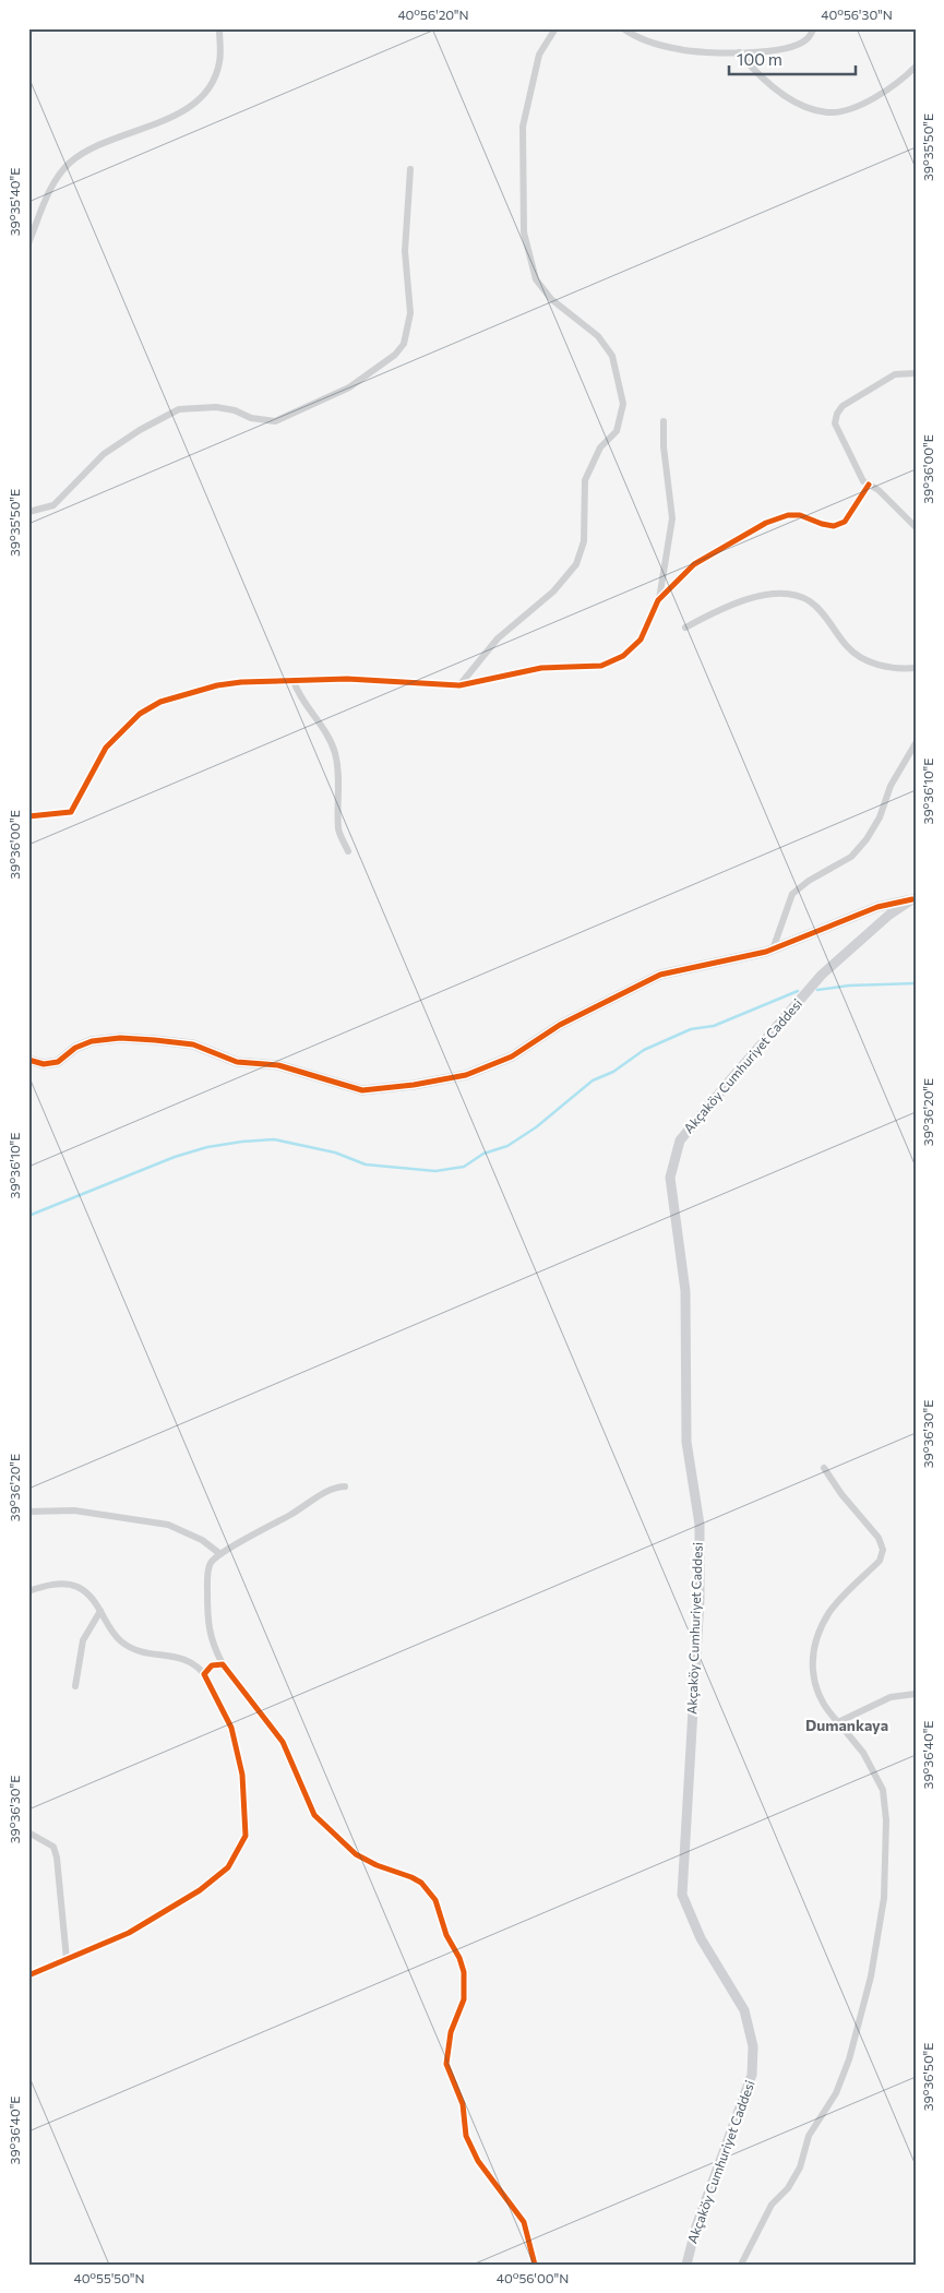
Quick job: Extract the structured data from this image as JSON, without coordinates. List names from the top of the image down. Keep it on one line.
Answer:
{"streets":{"main road":["Akçaköy Cumhuriyet Caddesi"]},"districts":["Dumankaya"],"scale_bar":"100 m","coordinates":["40°56'20\"N","40°56'30\"N","39°35'50\"E","39°35'40\"E","39°36'00\"E","39°36'10\"E","39°36'20\"E","39°36'30\"E","39°36'40\"E","39°36'50\"E","40°55'50\"N","40°56'00\"N"]}
